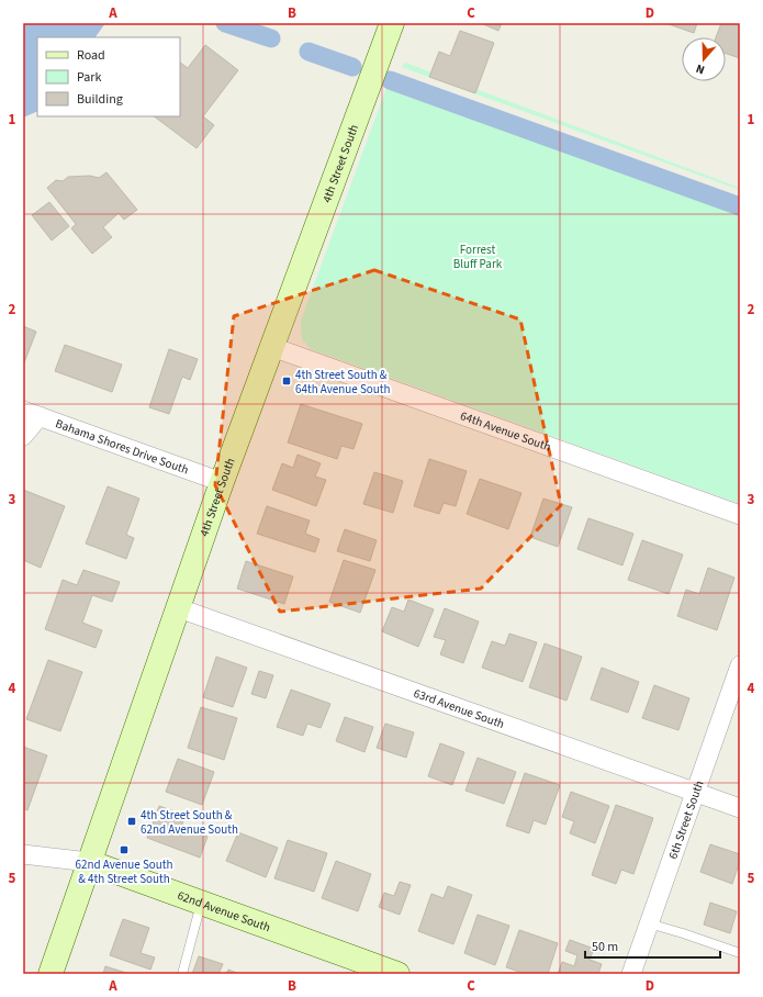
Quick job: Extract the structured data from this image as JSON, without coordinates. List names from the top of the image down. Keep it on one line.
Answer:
{"streets":{"street":["4th Street South","64th Avenue South","Bahama Shores Drive South","63rd Avenue South","6th Street South","62nd Avenue South"]},"crossings":[["4th Street South","64th Avenue South"],["4th Street South","Bahama Shores Drive South"],["4th Street South","63rd Avenue South"],["4th Street South","62nd Avenue South"],["63rd Avenue South","6th Street South"]],"parks":["Forrest Bluff Park"],"places":{"transit":["4th Street South & 64th Avenue South","4th Street South & 62nd Avenue South","62nd Avenue South & 4th Street South"]},"legend":["Road","Park","Building"],"scale_bar":"50 m","north":"bottom","grid":{"columns":["A","B","C","D"],"rows":["1","2","3","4","5"]}}
